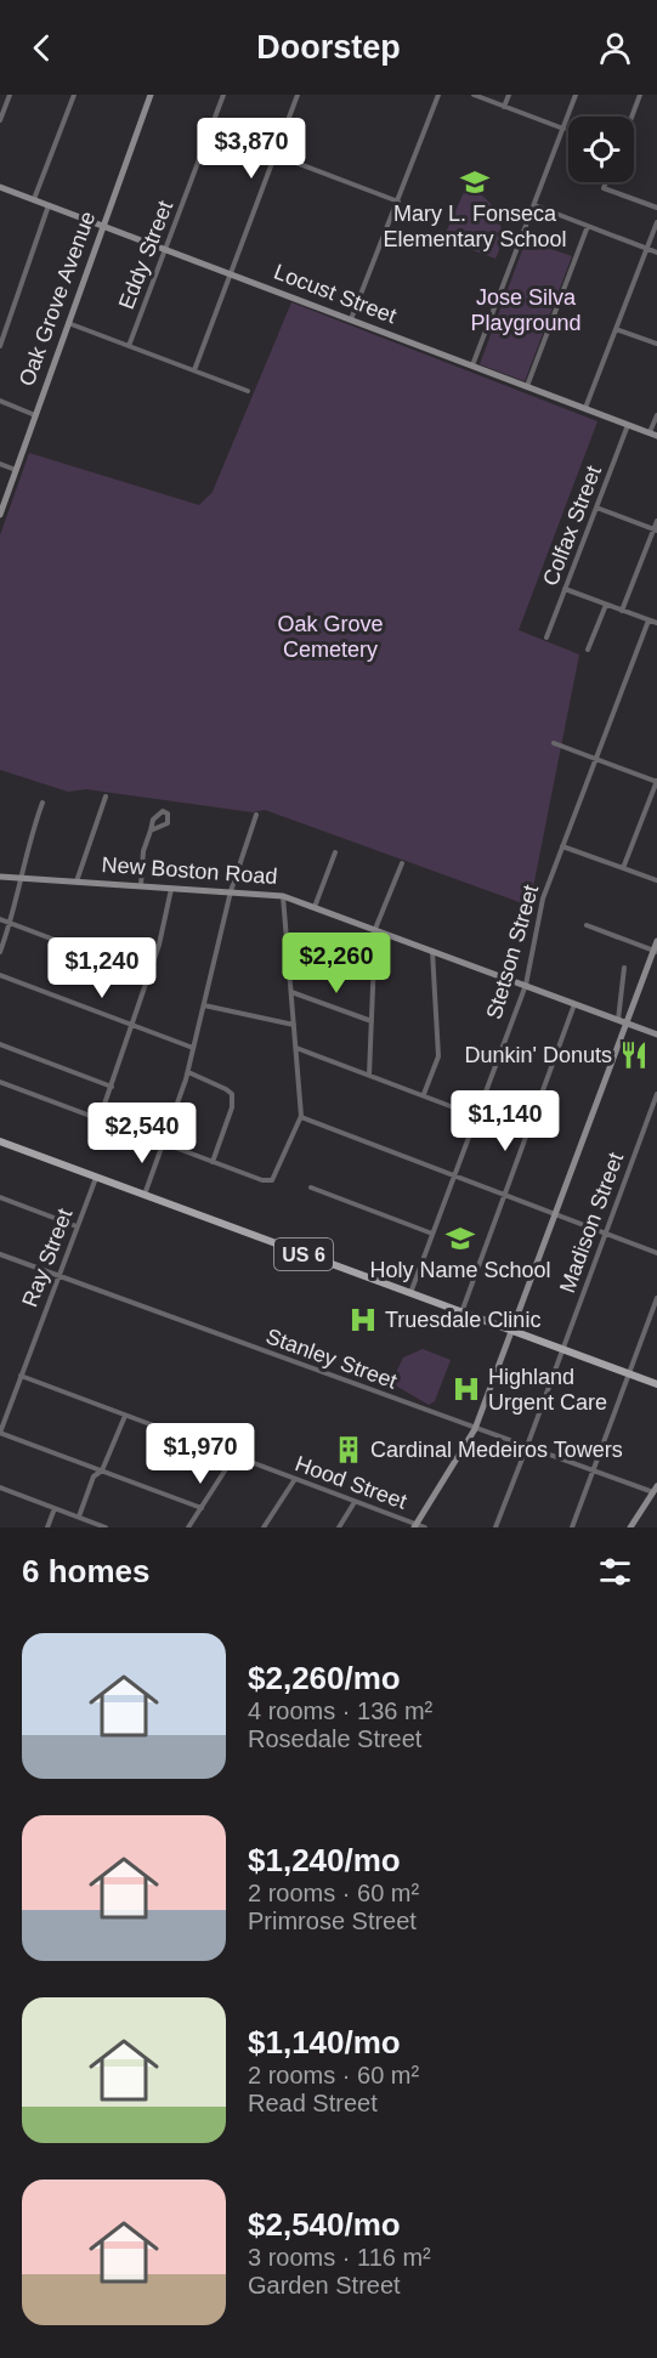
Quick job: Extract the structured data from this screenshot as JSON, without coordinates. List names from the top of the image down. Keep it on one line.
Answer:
{"streets":{"main road":["US 6"],"street":["Eddy Street","Locust Street","Oak Grove Avenue","Colfax Street","New Boston Road","Stetson Street","Madison Street","Ray Street","Stanley Street","Hood Street"]},"crossings":[["Eddy Street","Locust Street"],["Locust Street","Oak Grove Avenue"],["Locust Street","Colfax Street"],["New Boston Road","Stetson Street"],["Stetson Street","US 6"],["Madison Street","US 6"],["Madison Street","Stanley Street"],["US 6","Ray Street"],["Ray Street","Stanley Street"],["Ray Street","Hood Street"]],"parks":["Jose Silva Playground","Oak Grove Cemetery"],"places":{"school or university":["Mary L. Fonseca Elementary School","Holy Name School"],"restaurant":["Dunkin' Donuts"],"hospital":["Truesdale Clinic","Highland Urgent Care"],"building":["Cardinal Medeiros Towers"]},"page":{"header":"Doorstep","price":["$3,870","$2,260","$1,240","$1,140","$2,540","$1,970"],"heading":"6 homes","list":[{"name":"$2,260/mo","note":"4 rooms · 136 m² · Rosedale Street"},{"name":"$1,240/mo","note":"2 rooms · 60 m² · Primrose Street"},{"name":"$1,140/mo","note":"2 rooms · 60 m² · Read Street"},{"name":"$2,540/mo","note":"3 rooms · 116 m² · Garden Street"}]}}
